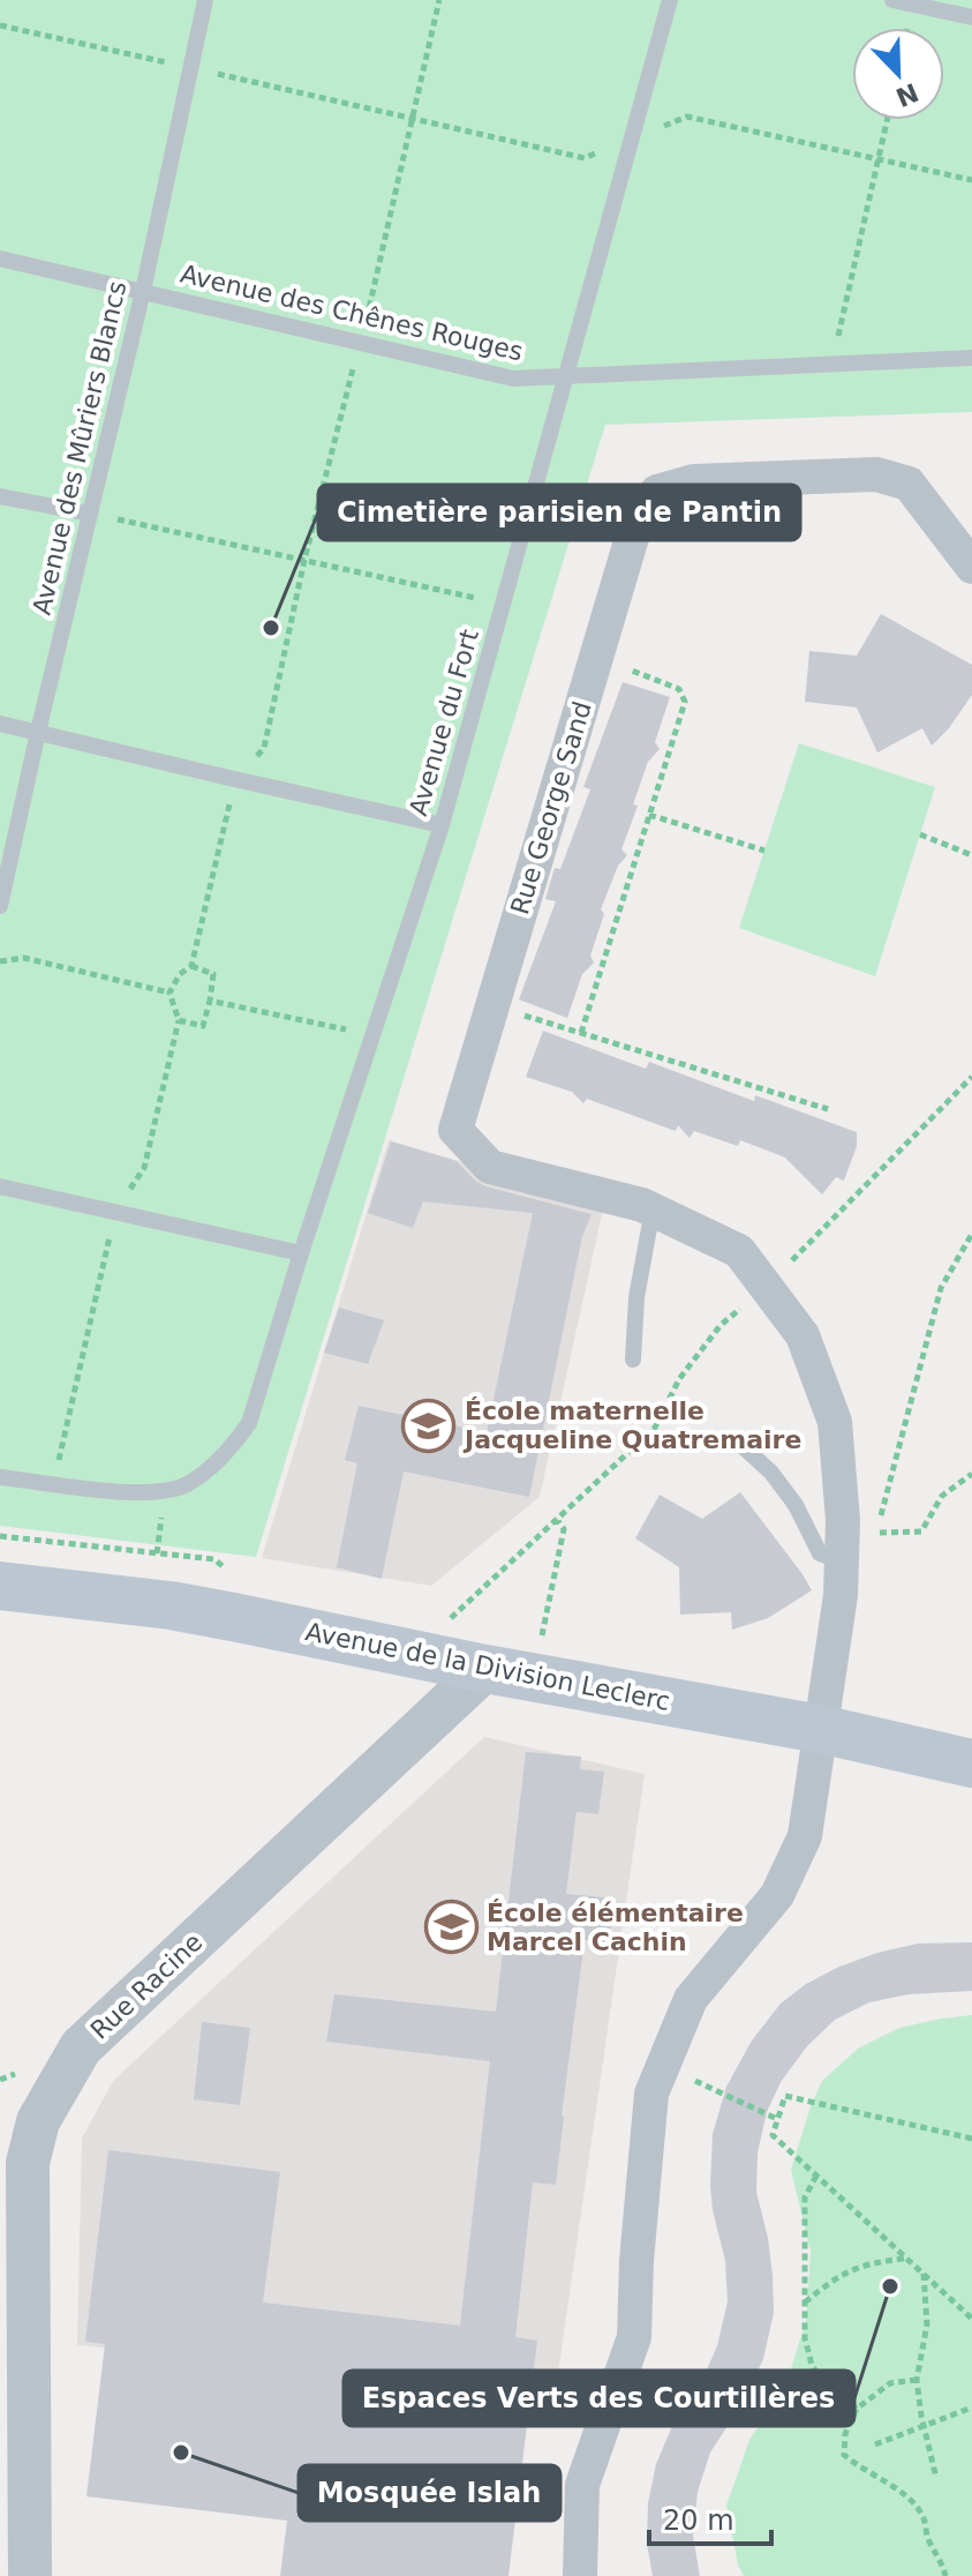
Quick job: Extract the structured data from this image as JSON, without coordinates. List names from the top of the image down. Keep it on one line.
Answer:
{"streets":{"main road":["Avenue de la Division Leclerc"],"street":["Rue George Sand","Rue Racine"],"lane":["Avenue des Chênes Rouges","Avenue des Mûriers Blancs","Avenue du Fort"]},"crossings":[["Avenue des Chênes Rouges","Avenue des Mûriers Blancs"],["Avenue des Chênes Rouges","Avenue du Fort"],["Avenue de la Division Leclerc","Rue Racine"]],"places":{"other":["Cimetière parisien de Pantin","Espaces Verts des Courtillères","Mosquée Islah"],"school or university":["École maternelle Jacqueline Quatremaire","École élémentaire Marcel Cachin"]},"scale_bar":"20 m","north":"bottom right"}
